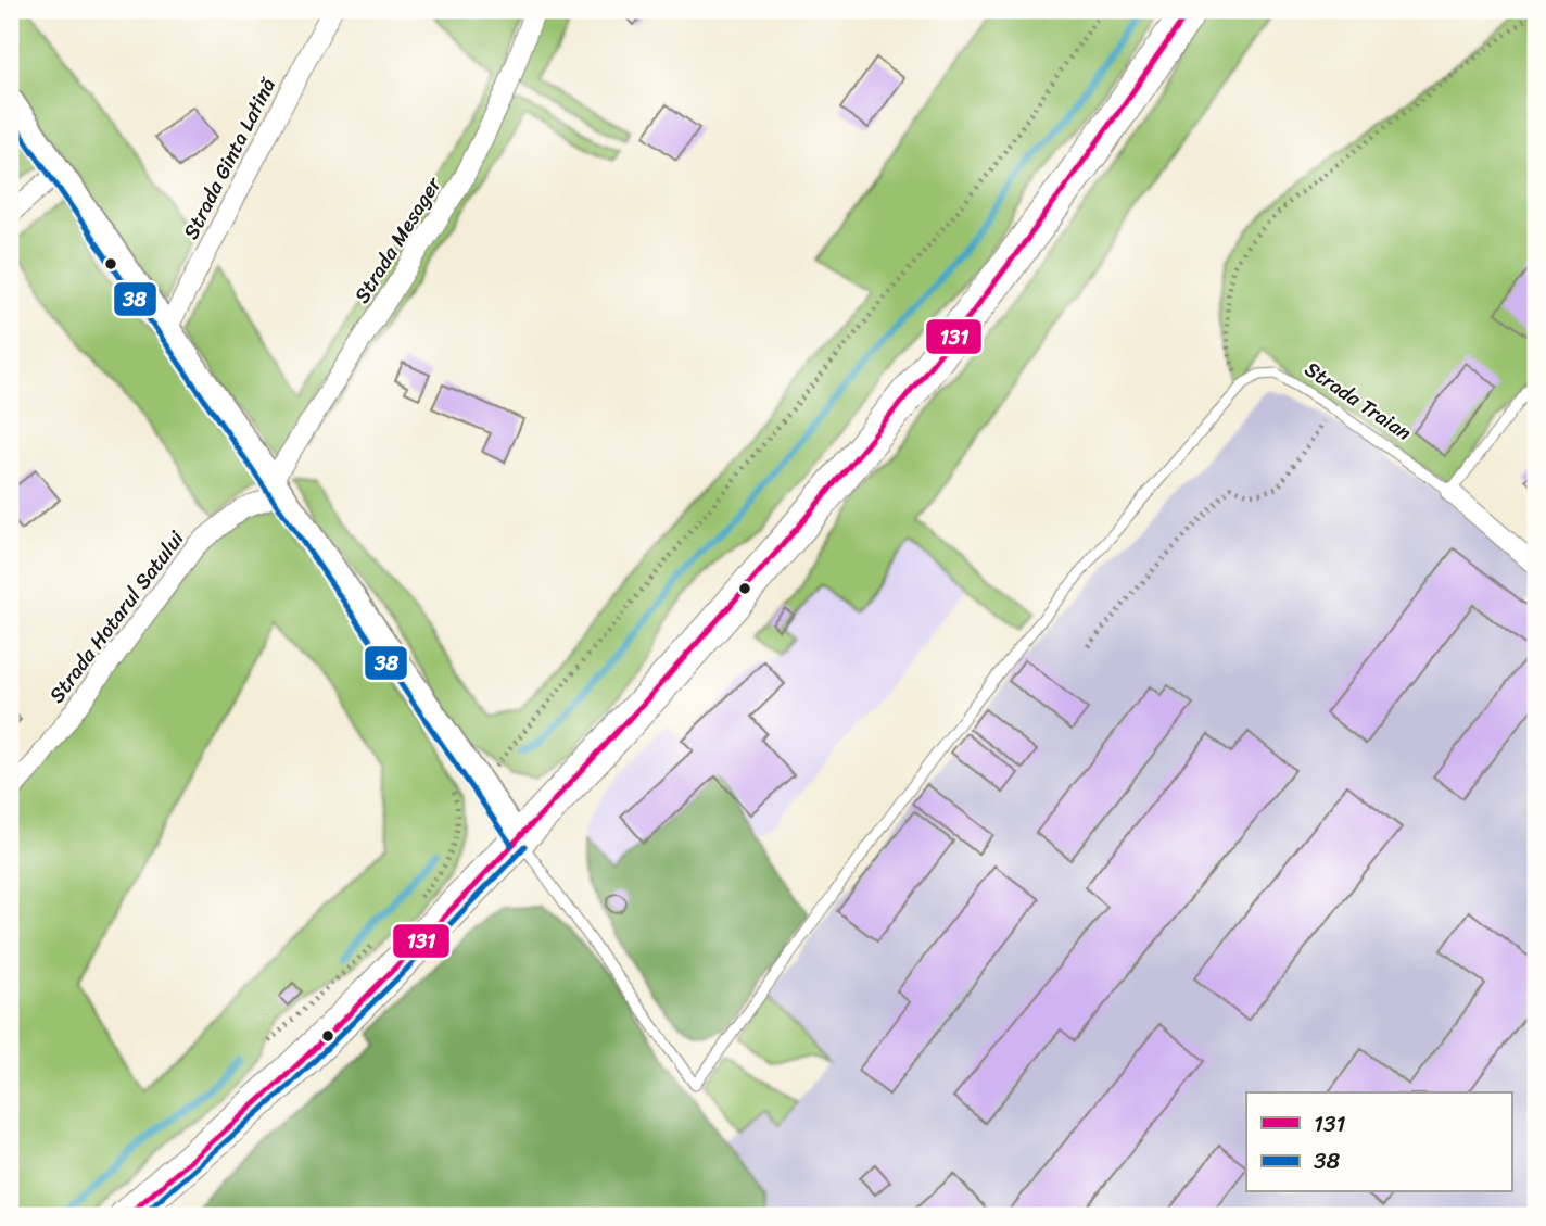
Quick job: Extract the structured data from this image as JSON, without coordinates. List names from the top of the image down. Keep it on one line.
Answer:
{"streets":{"street":["Strada Ginta Latină","Strada Mesager","Strada Traian","Strada Hotarul Satului"]},"crossings":[["Strada Mesager","Strada Hotarul Satului"]],"lines":["transit line 131","transit line 38"],"legend":["131","38"]}
